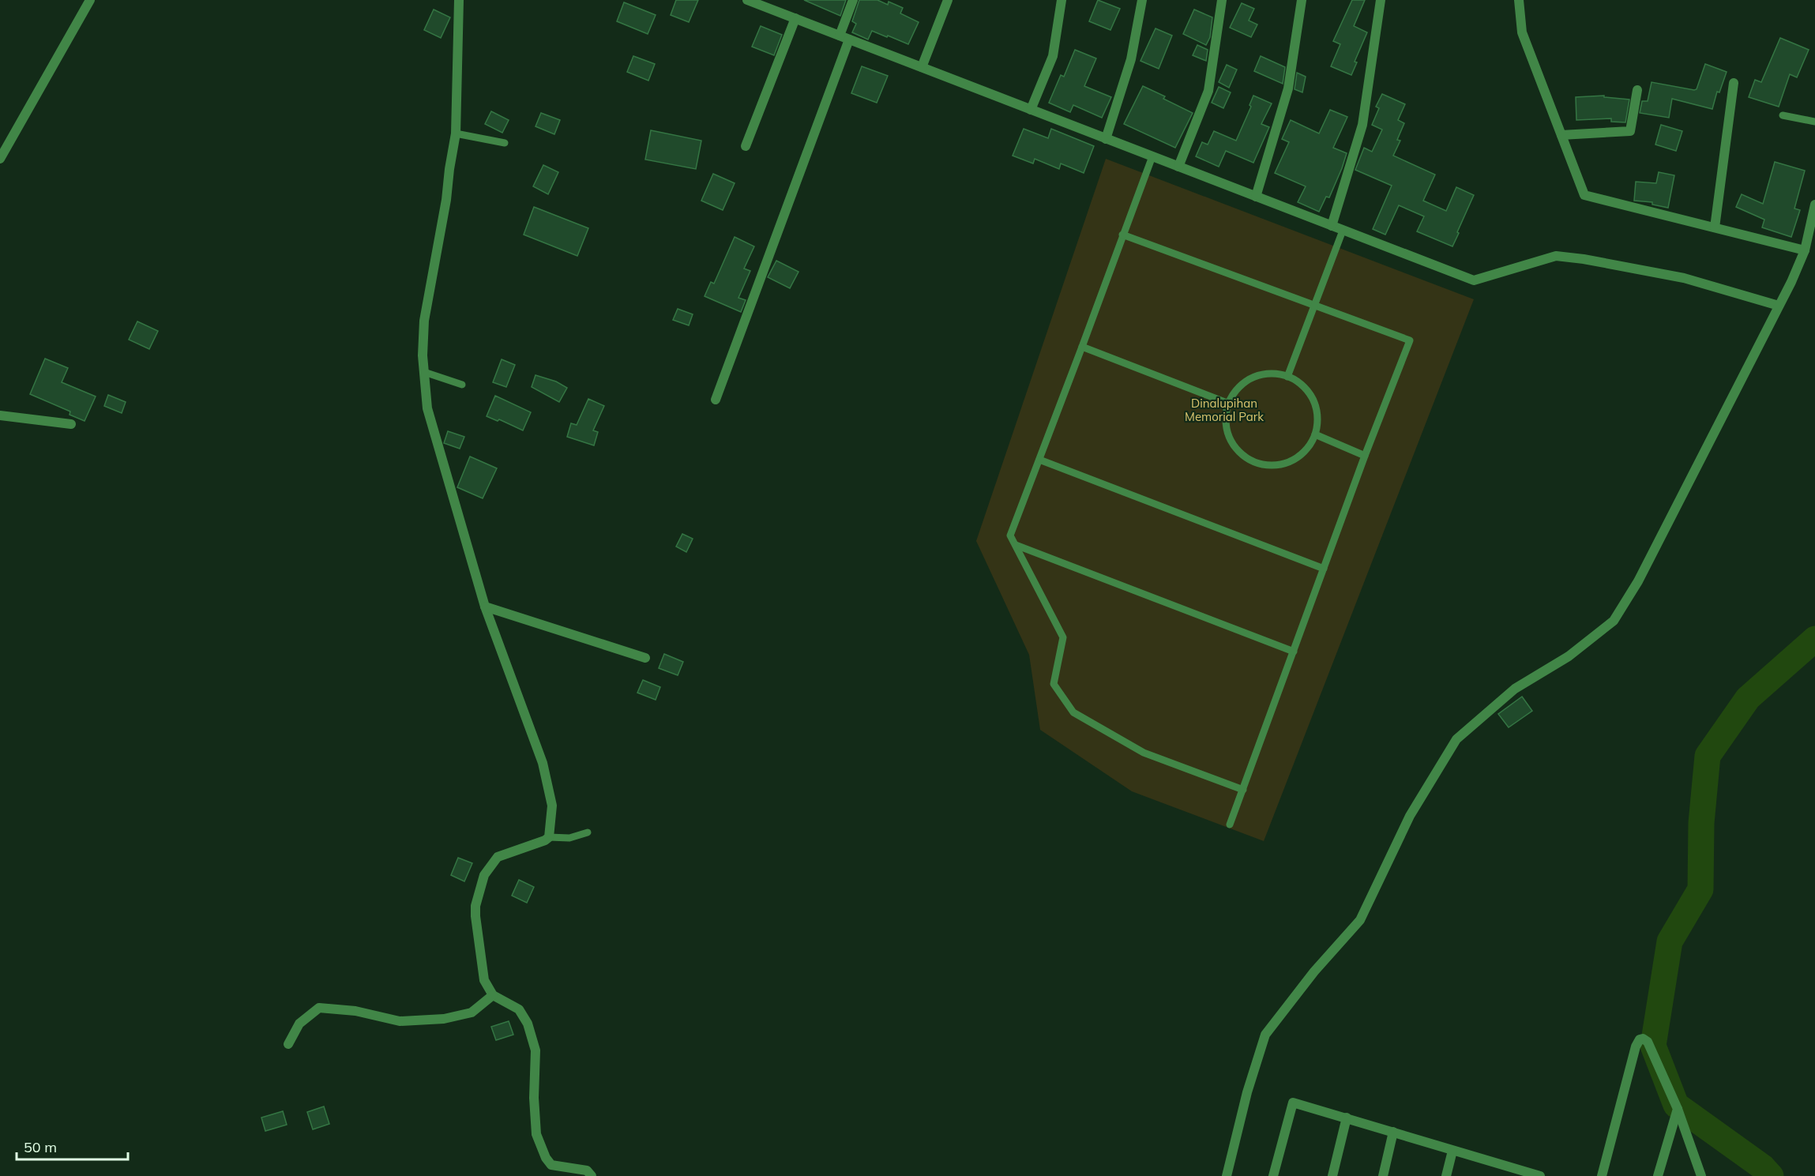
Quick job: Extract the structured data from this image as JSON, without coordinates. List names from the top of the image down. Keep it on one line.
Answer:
{"parks":["Dinalupihan Memorial Park"],"scale_bar":"50 m"}
